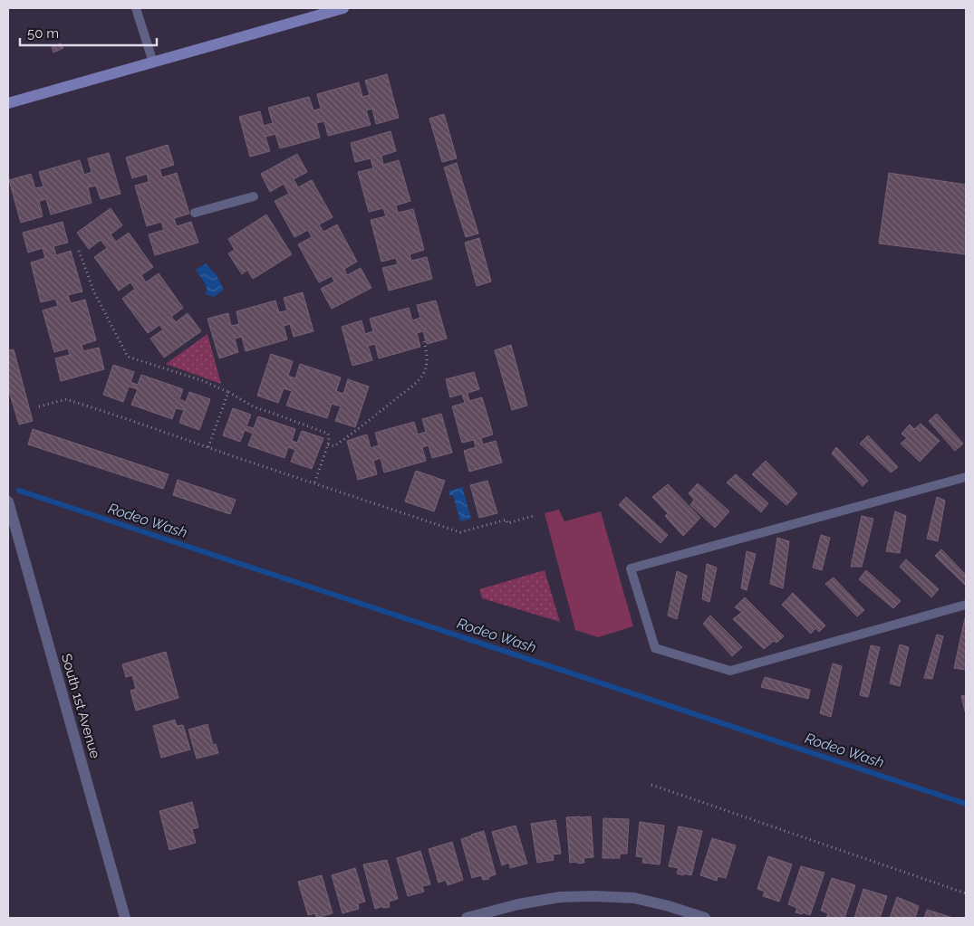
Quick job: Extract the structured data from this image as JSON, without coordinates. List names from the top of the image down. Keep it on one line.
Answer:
{"streets":{"street":["South 1st Avenue"]},"water":["Rodeo Wash"],"scale_bar":"50 m"}
